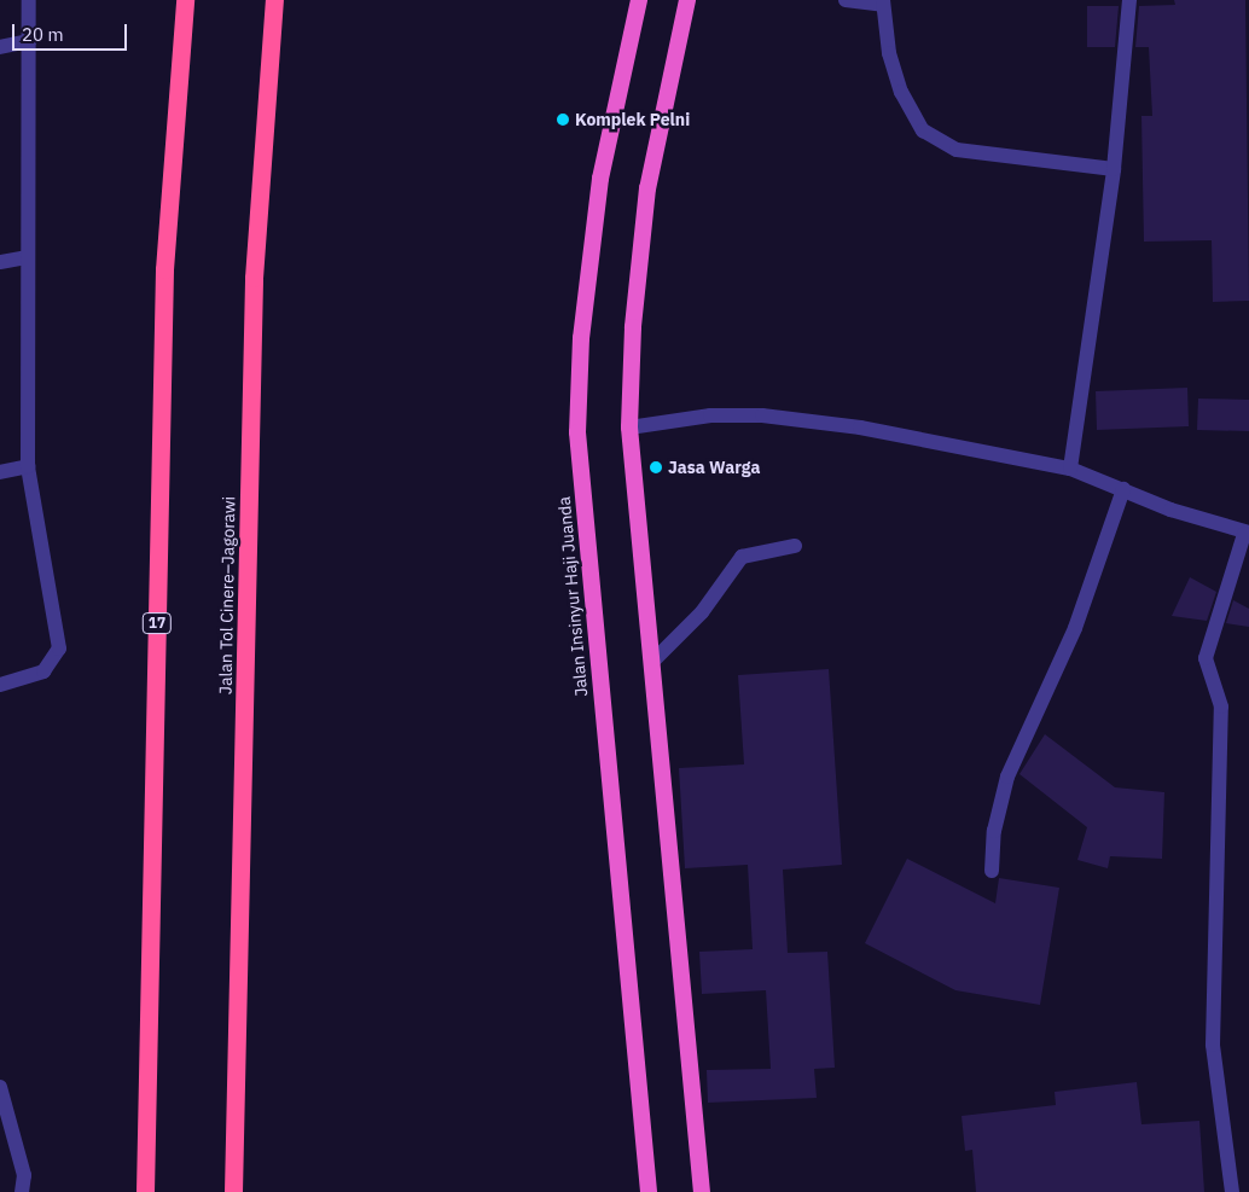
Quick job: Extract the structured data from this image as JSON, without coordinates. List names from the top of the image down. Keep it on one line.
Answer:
{"streets":{"highway":["Jalan Tol Cinere–Jagorawi","Jalan Insinyur Haji Juanda","17"]},"places":["Komplek Pelni","Jasa Warga"],"scale_bar":"20 m"}
